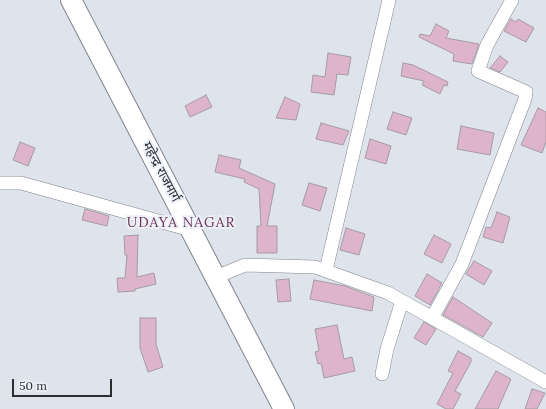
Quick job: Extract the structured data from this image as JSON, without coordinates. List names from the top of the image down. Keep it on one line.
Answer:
{"streets":{"highway":["महेन्द्र राजमार्ग"]},"districts":["UDAYA NAGAR"],"scale_bar":"50 m"}
